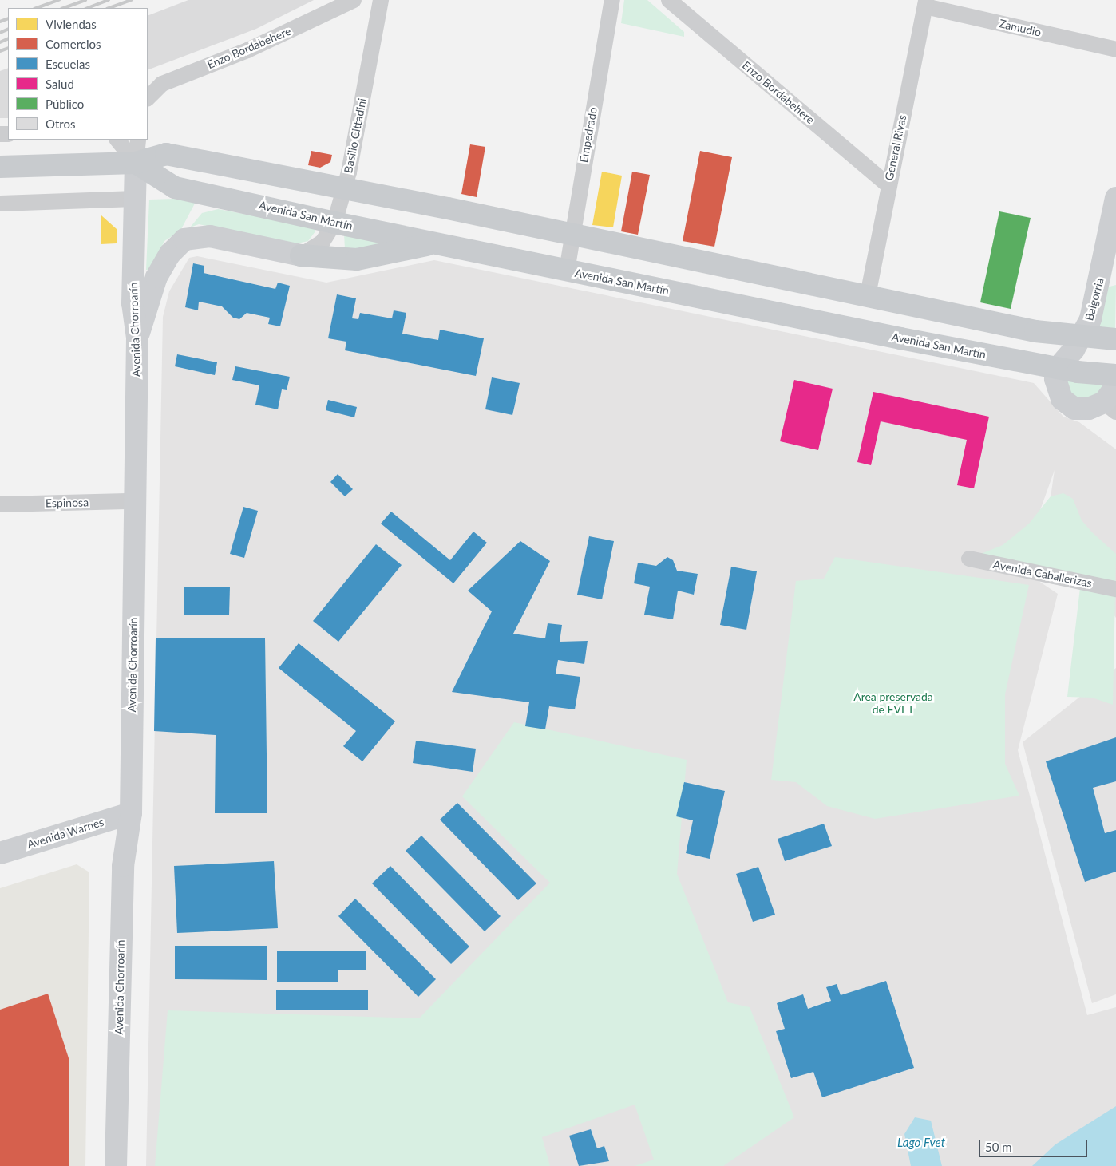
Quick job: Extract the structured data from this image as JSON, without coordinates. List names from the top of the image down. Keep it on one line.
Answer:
{"streets":{"main road":["Avenida San Martín","Baigorria","Avenida Chorroarín","Avenida Warnes"],"street":["Zamudio","Enzo Bordabehere","Empedrado","Basilio Cittadini","General Rivas","Espinosa","Avenida Caballerizas"]},"crossings":[["Zamudio","General Rivas"],["Enzo Bordabehere","General Rivas"],["Empedrado","Avenida San Martín"],["Basilio Cittadini","Avenida San Martín"],["Avenida San Martín","Baigorria"],["Avenida San Martín","Avenida Chorroarín"],["Avenida Chorroarín","Espinosa"],["Avenida Chorroarín","Avenida Warnes"]],"water":["Lago Fvet"],"parks":["Area preservada de FVET"],"legend":["Viviendas","Comercios","Escuelas","Salud","Público","Otros"],"scale_bar":"50 m"}
